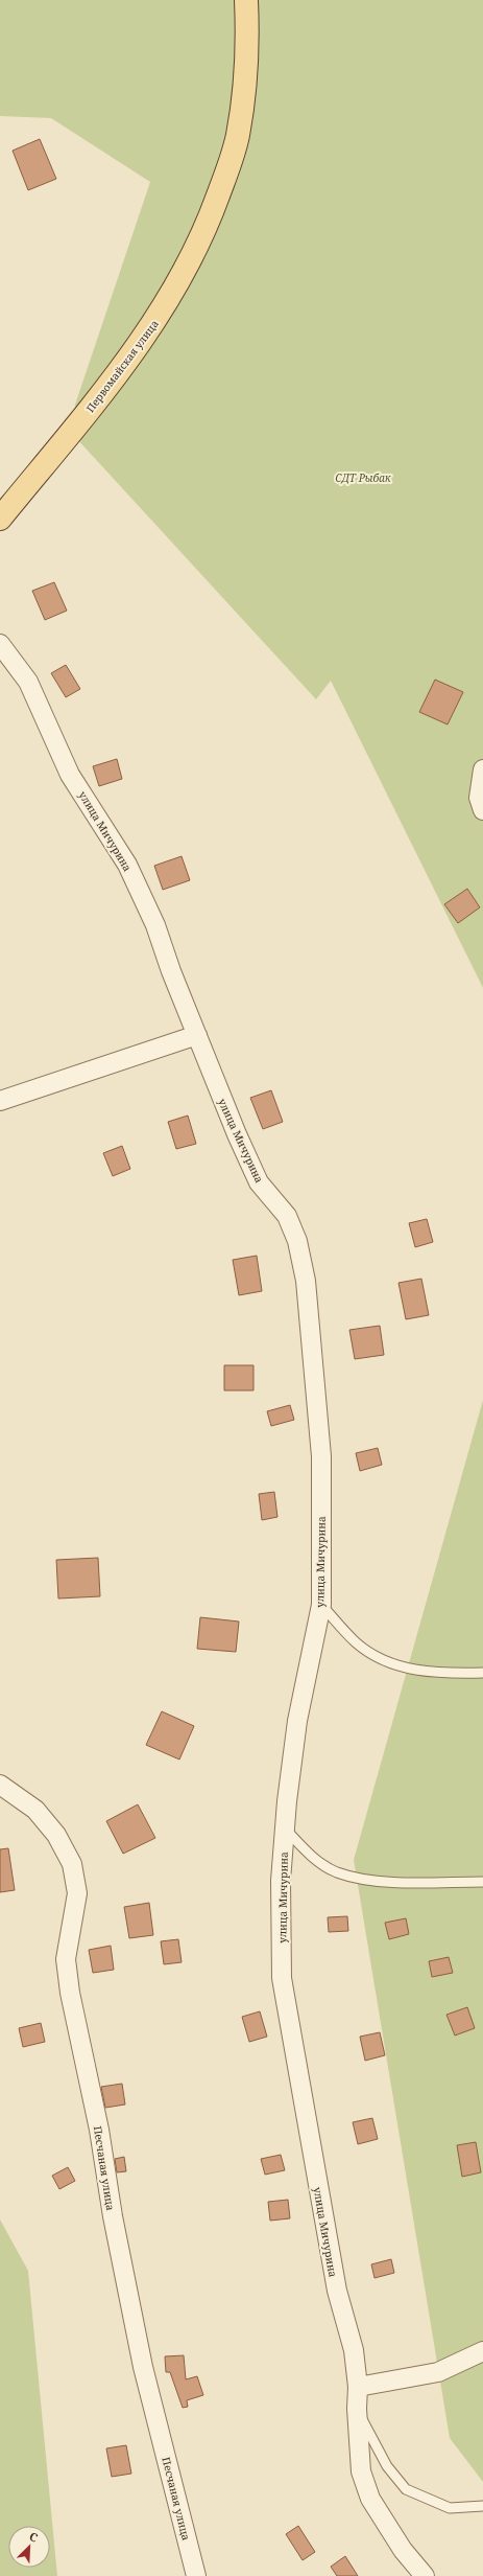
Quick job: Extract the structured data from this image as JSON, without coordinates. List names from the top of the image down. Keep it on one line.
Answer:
{"streets":{"main road":["Первомайская улица"],"street":["улица Мичурина","Песчаная улица"]},"parks":["СДТ Рыбак"],"north":"top right"}
